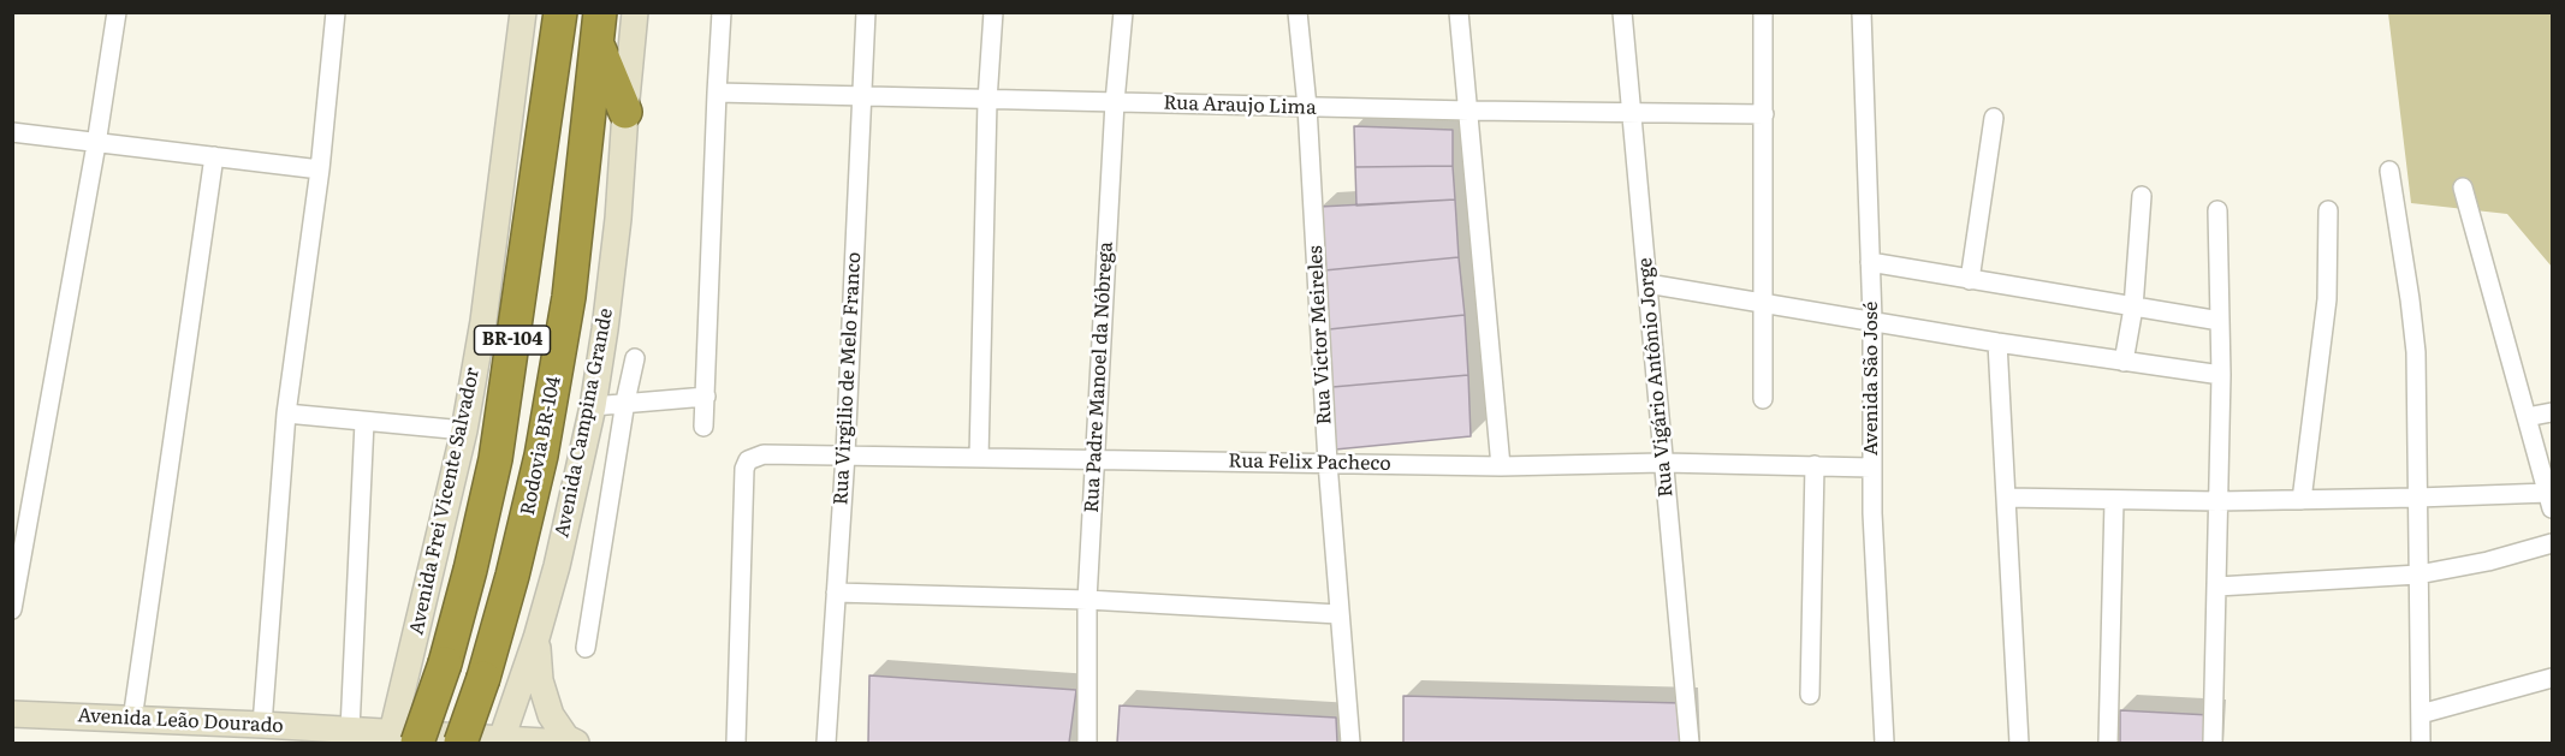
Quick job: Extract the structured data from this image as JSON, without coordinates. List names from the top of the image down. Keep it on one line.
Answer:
{"streets":{"highway":["BR-104","Rodovia BR-104"],"main road":["Avenida Campina Grande","Avenida Frei Vicente Salvador","Avenida Leão Dourado"],"street":["Rua Araujo Lima","Rua Victor Meireles","Rua Padre Manoel da Nóbrega","Rua Vigário Antônio Jorge","Rua Virgilio de Melo Franco","Avenida São José","Rua Felix Pacheco"]},"crossings":[["Rua Araujo Lima","Rua Victor Meireles"],["Rua Araujo Lima","Rua Padre Manoel da Nóbrega"],["Rua Araujo Lima","Rua Vigário Antônio Jorge"],["Rua Araujo Lima","Rua Virgilio de Melo Franco"],["Rua Victor Meireles","Rua Felix Pacheco"],["BR-104","Avenida Frei Vicente Salvador"],["BR-104","Avenida Leão Dourado"],["Rua Padre Manoel da Nóbrega","Rua Felix Pacheco"],["Rua Vigário Antônio Jorge","Rua Felix Pacheco"],["Rua Virgilio de Melo Franco","Rua Felix Pacheco"],["Avenida São José","Rua Felix Pacheco"],["Avenida Campina Grande","Avenida Leão Dourado"],["Avenida Frei Vicente Salvador","Avenida Leão Dourado"]]}
